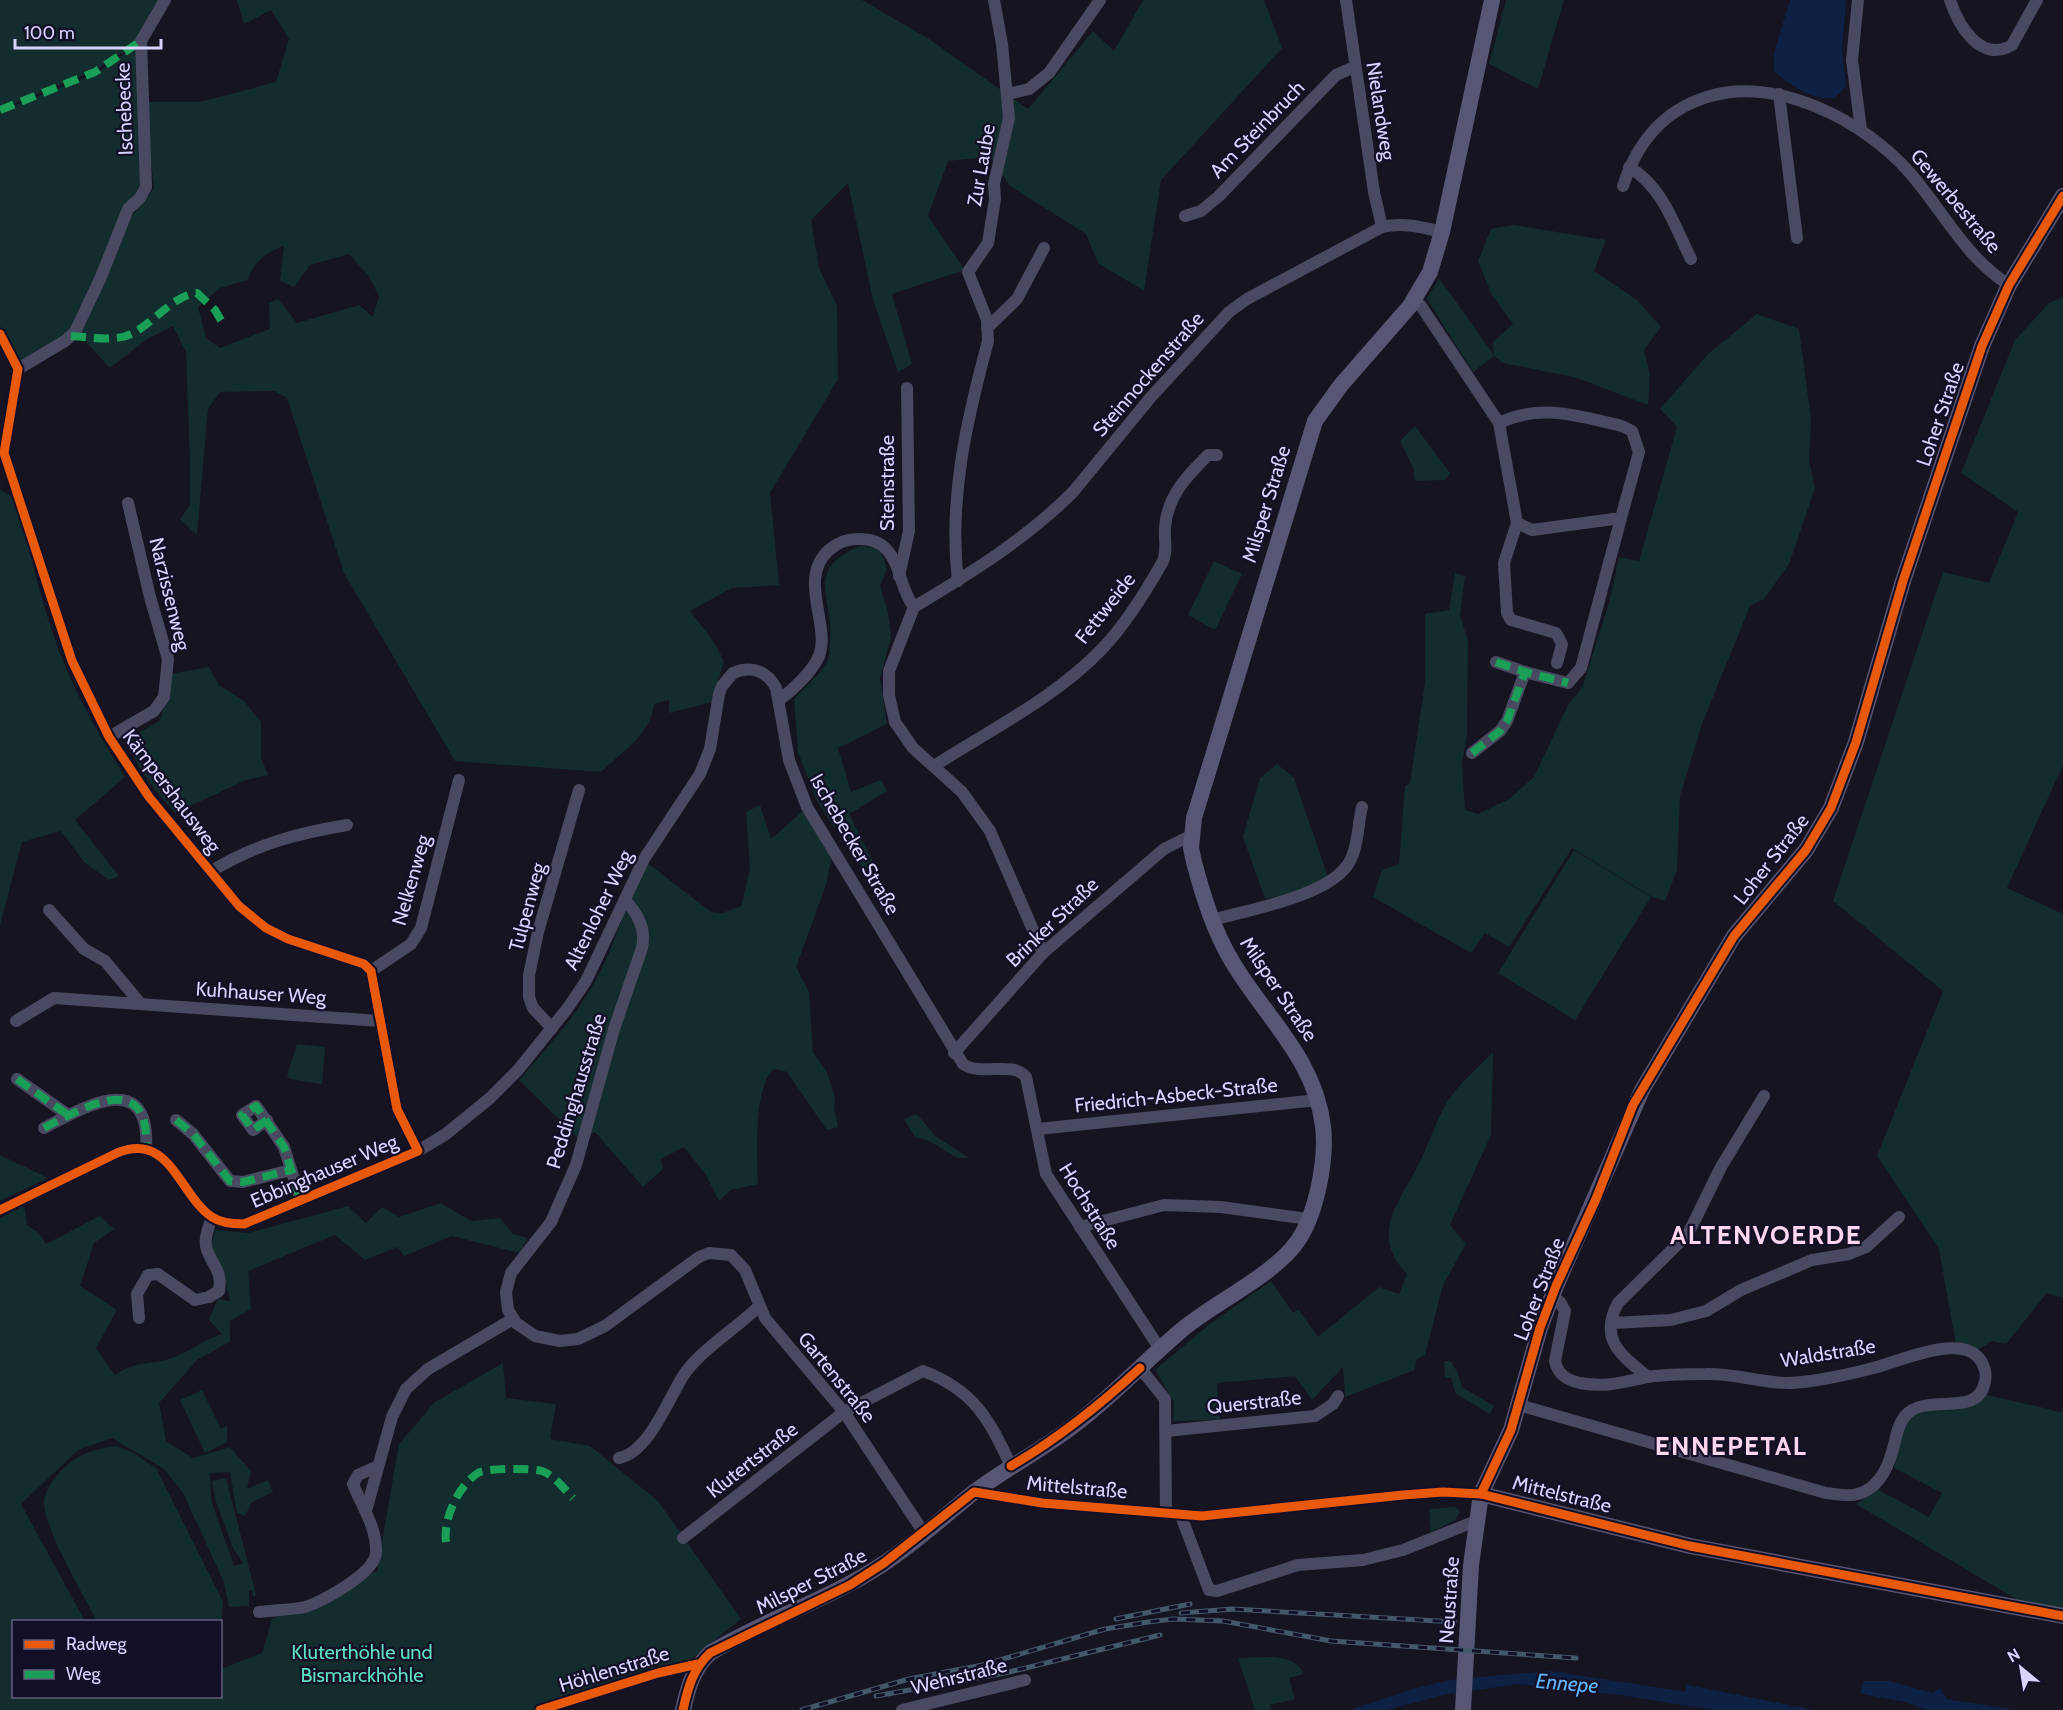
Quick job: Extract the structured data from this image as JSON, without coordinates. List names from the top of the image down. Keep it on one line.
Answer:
{"streets":{"street":["Ischebecke","Nielandweg","Am Steinbruch","Zur Laube","Gewerbestraße","Steinnockenstraße","Loher Straße","Steinstraße","Milsper Straße","Narzissenweg","Fettweide","Kämpershausweg","Ischebecker Straße","Nelkenweg","Tulpenweg","Altenloher Weg","Brinker Straße","Kuhhauser Weg","Peddinghausstraße","Friedrich-Asbeck-Straße","Ebbinghauser Weg","Hochstraße","Waldstraße","Gartenstraße","Querstraße","Klutertstraße","Mittelstraße","Neustraße","Höhlenstraße","Wehrstraße"]},"crossings":[["Ischebecke","Kämpershausweg"],["Nielandweg","Am Steinbruch"],["Nielandweg","Steinnockenstraße"],["Zur Laube","Steinnockenstraße"],["Gewerbestraße","Loher Straße"],["Steinnockenstraße","Milsper Straße"],["Loher Straße","Waldstraße"],["Loher Straße","Mittelstraße"],["Loher Straße","Neustraße"],["Milsper Straße","Brinker Straße"],["Milsper Straße","Friedrich-Asbeck-Straße"],["Milsper Straße","Hochstraße"],["Milsper Straße","Gartenstraße"],["Milsper Straße","Klutertstraße"],["Milsper Straße","Mittelstraße"],["Milsper Straße","Höhlenstraße"],["Narzissenweg","Kämpershausweg"],["Kämpershausweg","Nelkenweg"],["Ischebecker Straße","Altenloher Weg"],["Ischebecker Straße","Brinker Straße"],["Ischebecker Straße","Hochstraße"],["Tulpenweg","Altenloher Weg"],["Altenloher Weg","Peddinghausstraße"],["Altenloher Weg","Ebbinghauser Weg"],["Brinker Straße","Hochstraße"],["Peddinghausstraße","Gartenstraße"],["Friedrich-Asbeck-Straße","Hochstraße"],["Gartenstraße","Klutertstraße"],["Mittelstraße","Neustraße"]],"districts":["ALTENVOERDE","ENNEPETAL"],"water":["Ennepe"],"parks":["Kluterthöhle und Bismarckhöhle"],"legend":["Radweg","Weg"],"scale_bar":"100 m","north":"top left"}
